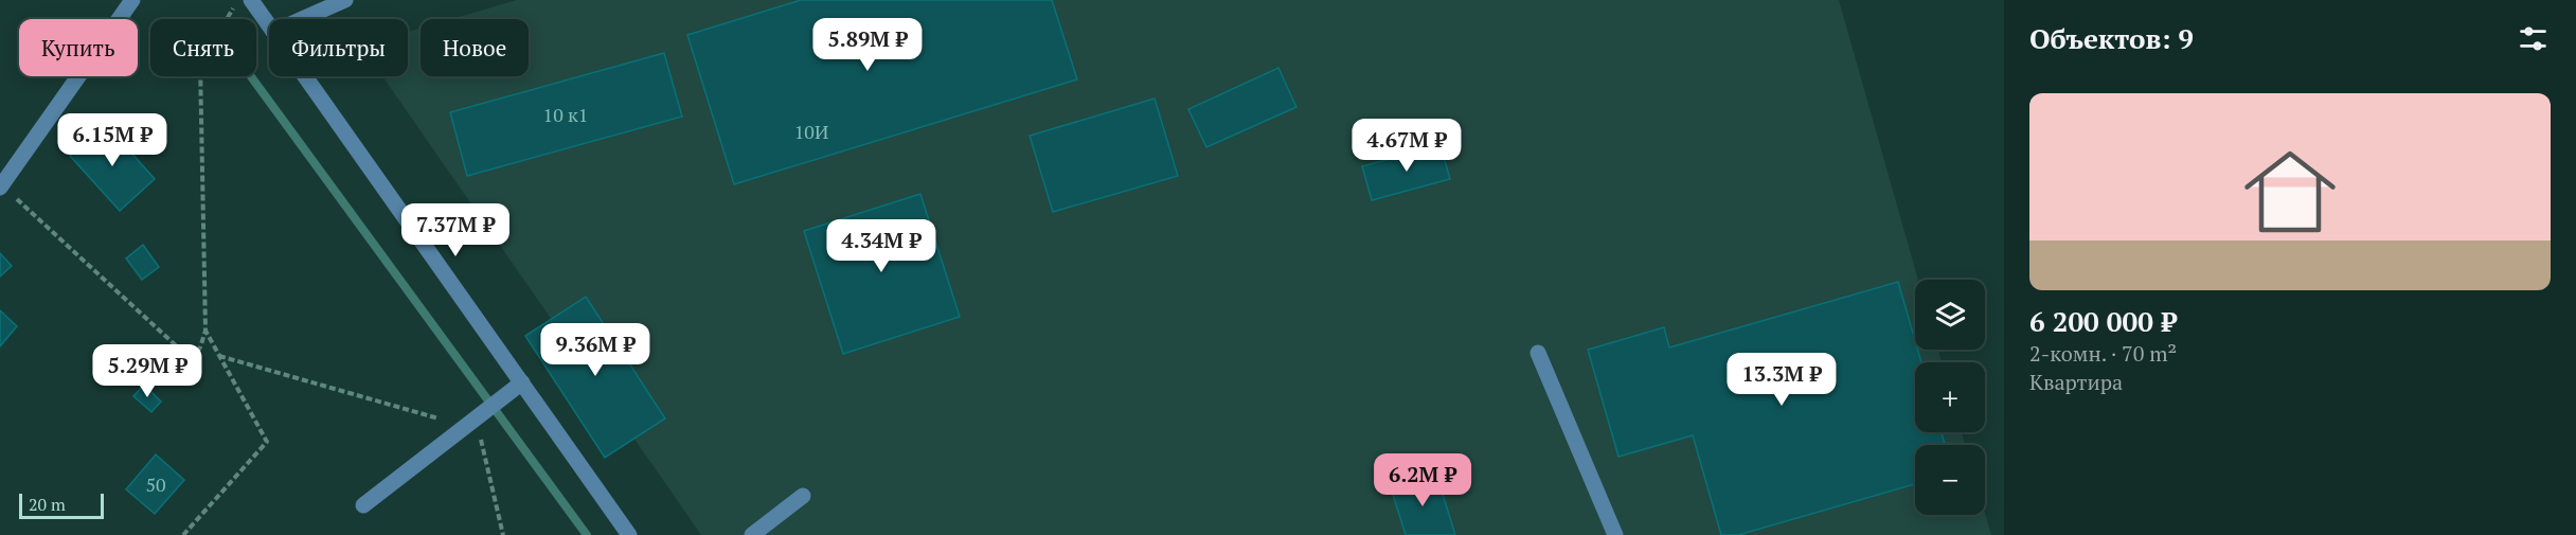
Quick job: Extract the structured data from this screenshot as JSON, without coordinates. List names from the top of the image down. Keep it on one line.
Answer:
{"house_numbers":["10 к1","10И","50"],"scale_bar":"20 m","page":{"heading":"Объектов: 9","price":["5.89M ₽","6.15M ₽","4.67M ₽","7.37M ₽","4.34M ₽","9.36M ₽","5.29M ₽","13.3M ₽","6.2M ₽"],"chip":["Купить","Снять","Фильтры","Новое"],"list":[{"name":"6 200 000 ₽","note":"2-комн. · 70 m² · Квартира"}],"map_buttons":["+","−"],"scale":"20 m"}}
